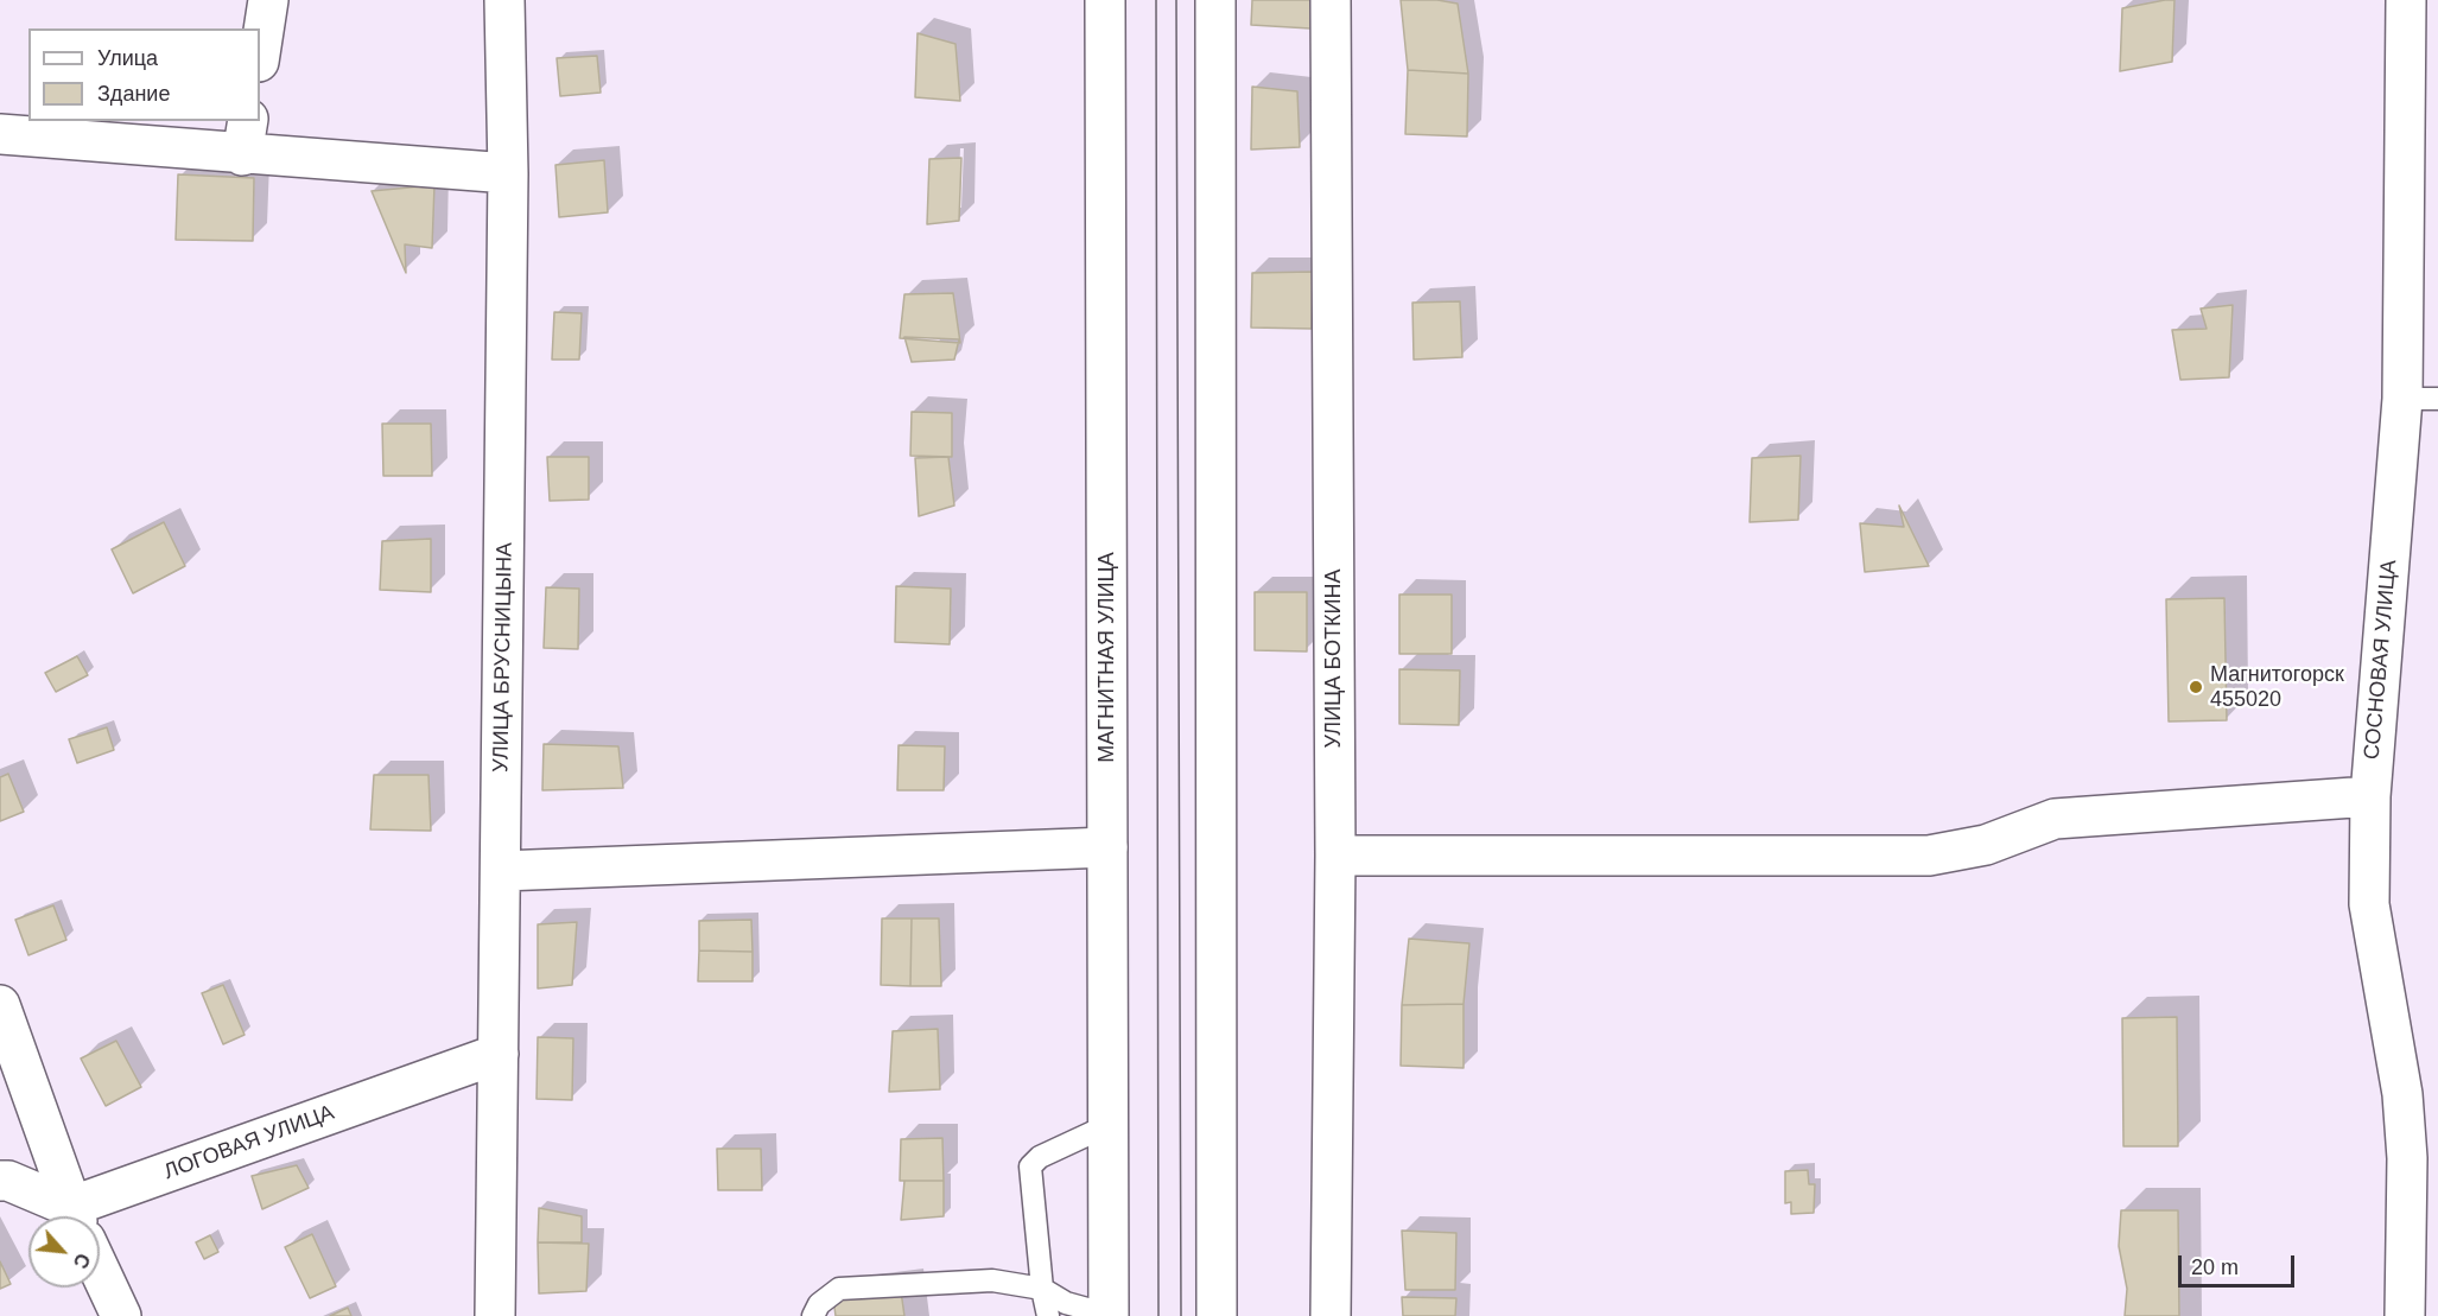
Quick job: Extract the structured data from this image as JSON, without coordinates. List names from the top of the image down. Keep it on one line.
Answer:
{"streets":{"street":["УЛИЦА БРУСНИЦЫНА","МАГНИТНАЯ УЛИЦА","УЛИЦА БОТКИНА","СОСНОВАЯ УЛИЦА","ЛОГОВАЯ УЛИЦА"]},"crossings":[["УЛИЦА БРУСНИЦЫНА","ЛОГОВАЯ УЛИЦА"]],"places":["Магнитогорск 455020"],"legend":["Улица","Здание"],"scale_bar":"20 m","north":"bottom right"}
